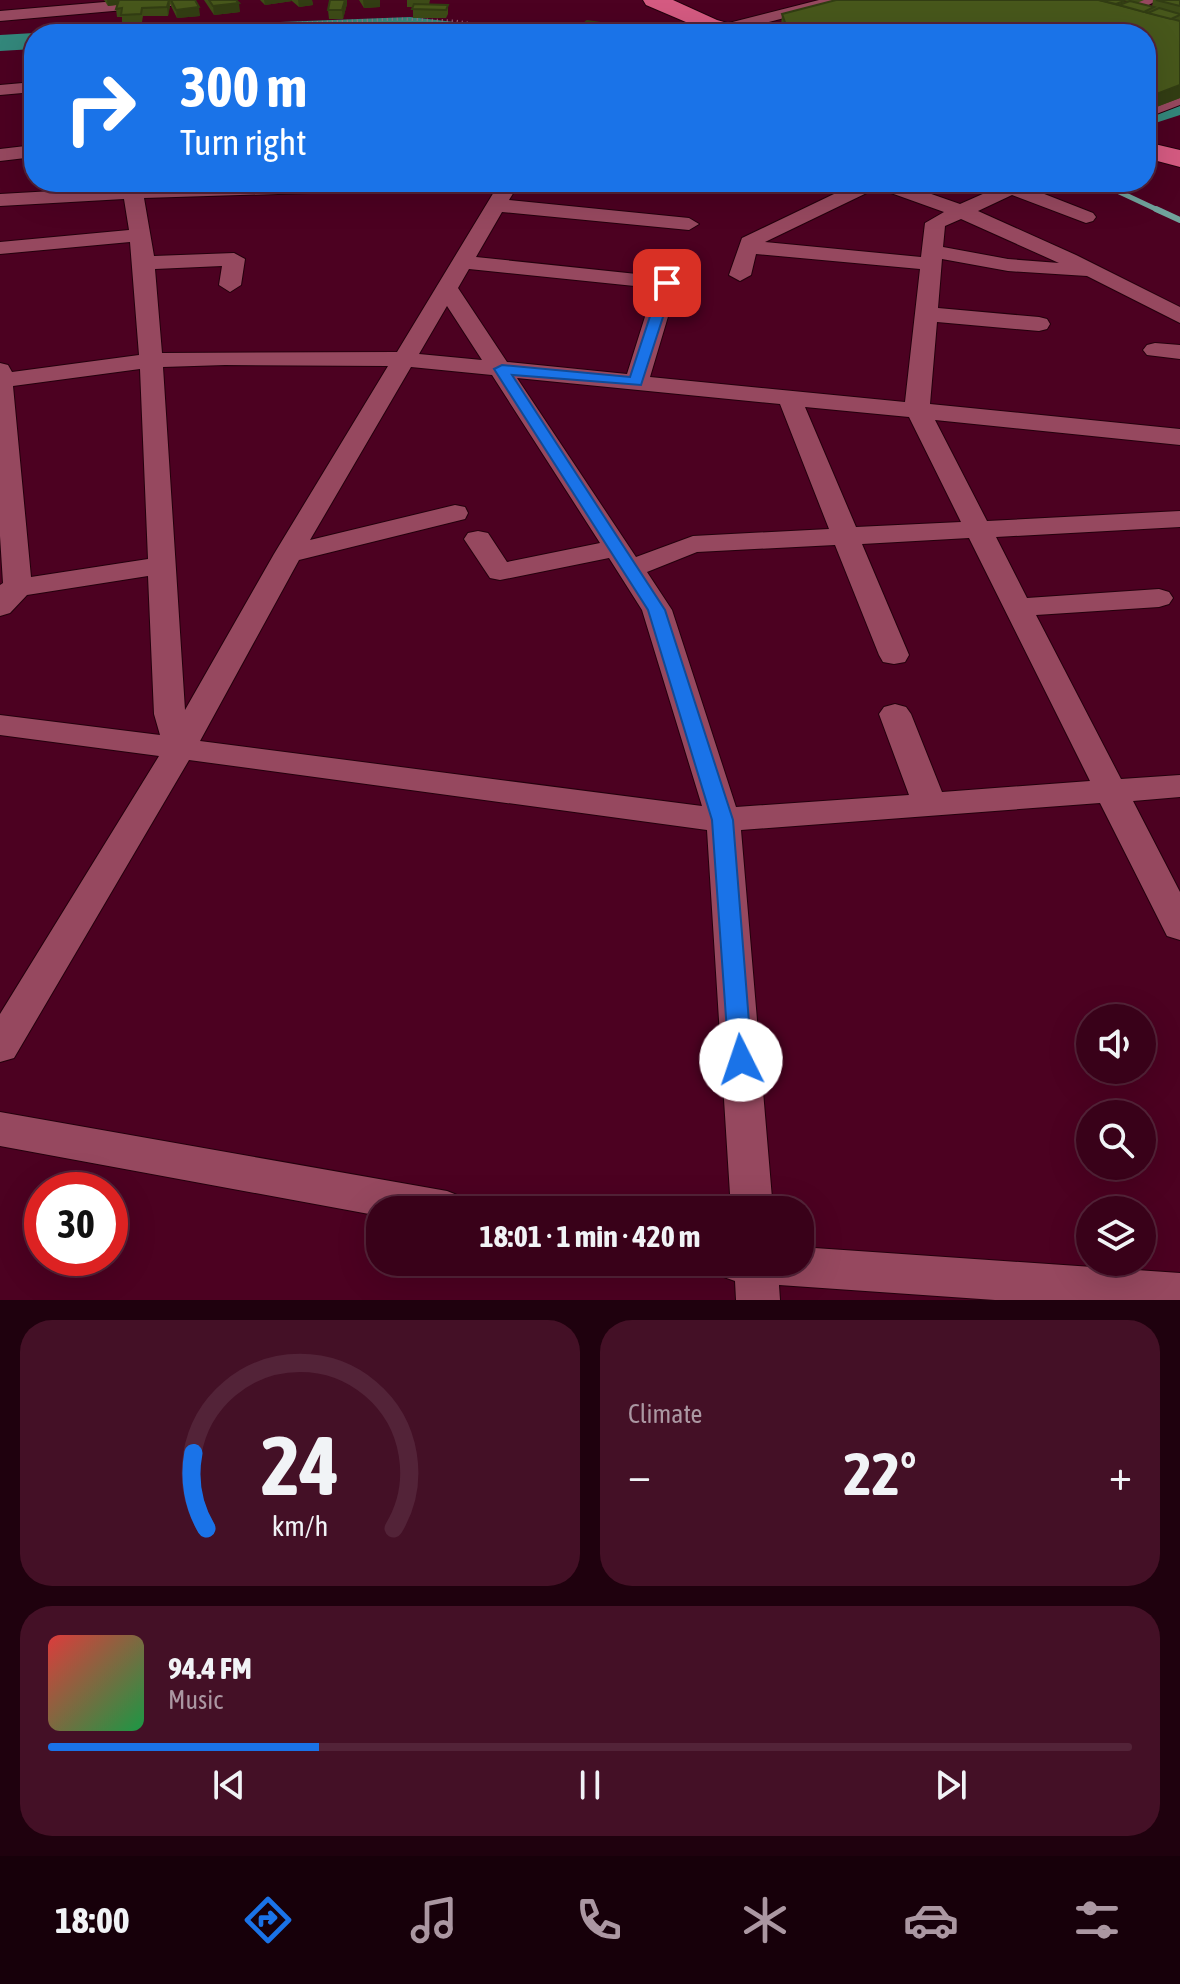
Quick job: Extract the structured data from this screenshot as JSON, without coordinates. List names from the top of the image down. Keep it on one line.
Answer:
{"page":{"turn":["300 m","Turn right"],"limit":"30","trip":"18:01 · 1 min · 420 m","tile":"Climate","heat":["−","22°","+"],"song":["94.4 FM","Music"],"tabs":"18:00","gauge":["24","km/h"]}}
